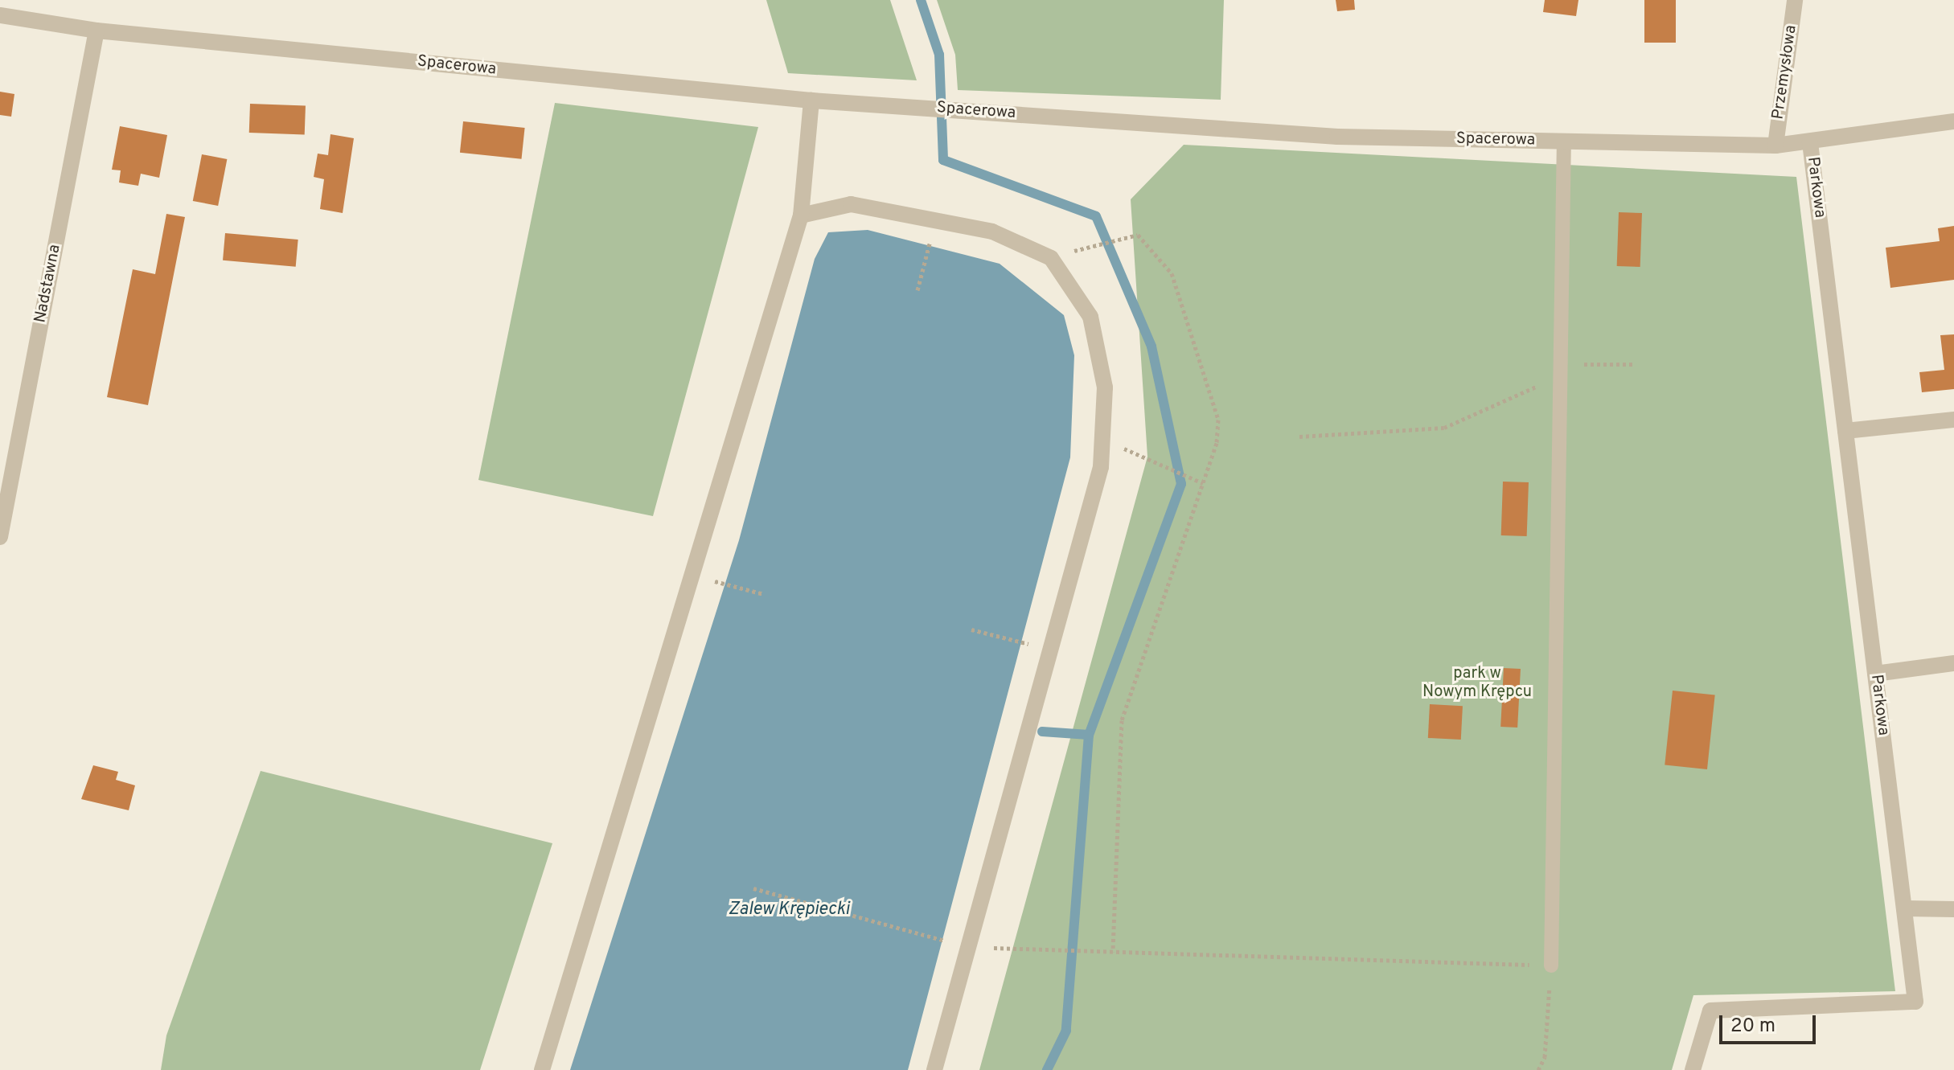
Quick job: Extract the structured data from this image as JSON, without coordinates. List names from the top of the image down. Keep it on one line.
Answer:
{"streets":{"street":["Spacerowa","Przemysłowa","Parkowa","Nadstawna"]},"crossings":[["Spacerowa","Przemysłowa"],["Spacerowa","Parkowa"],["Spacerowa","Nadstawna"]],"water":["Zalew Krępiecki"],"parks":["park w Nowym Krępcu"],"scale_bar":"20 m"}
